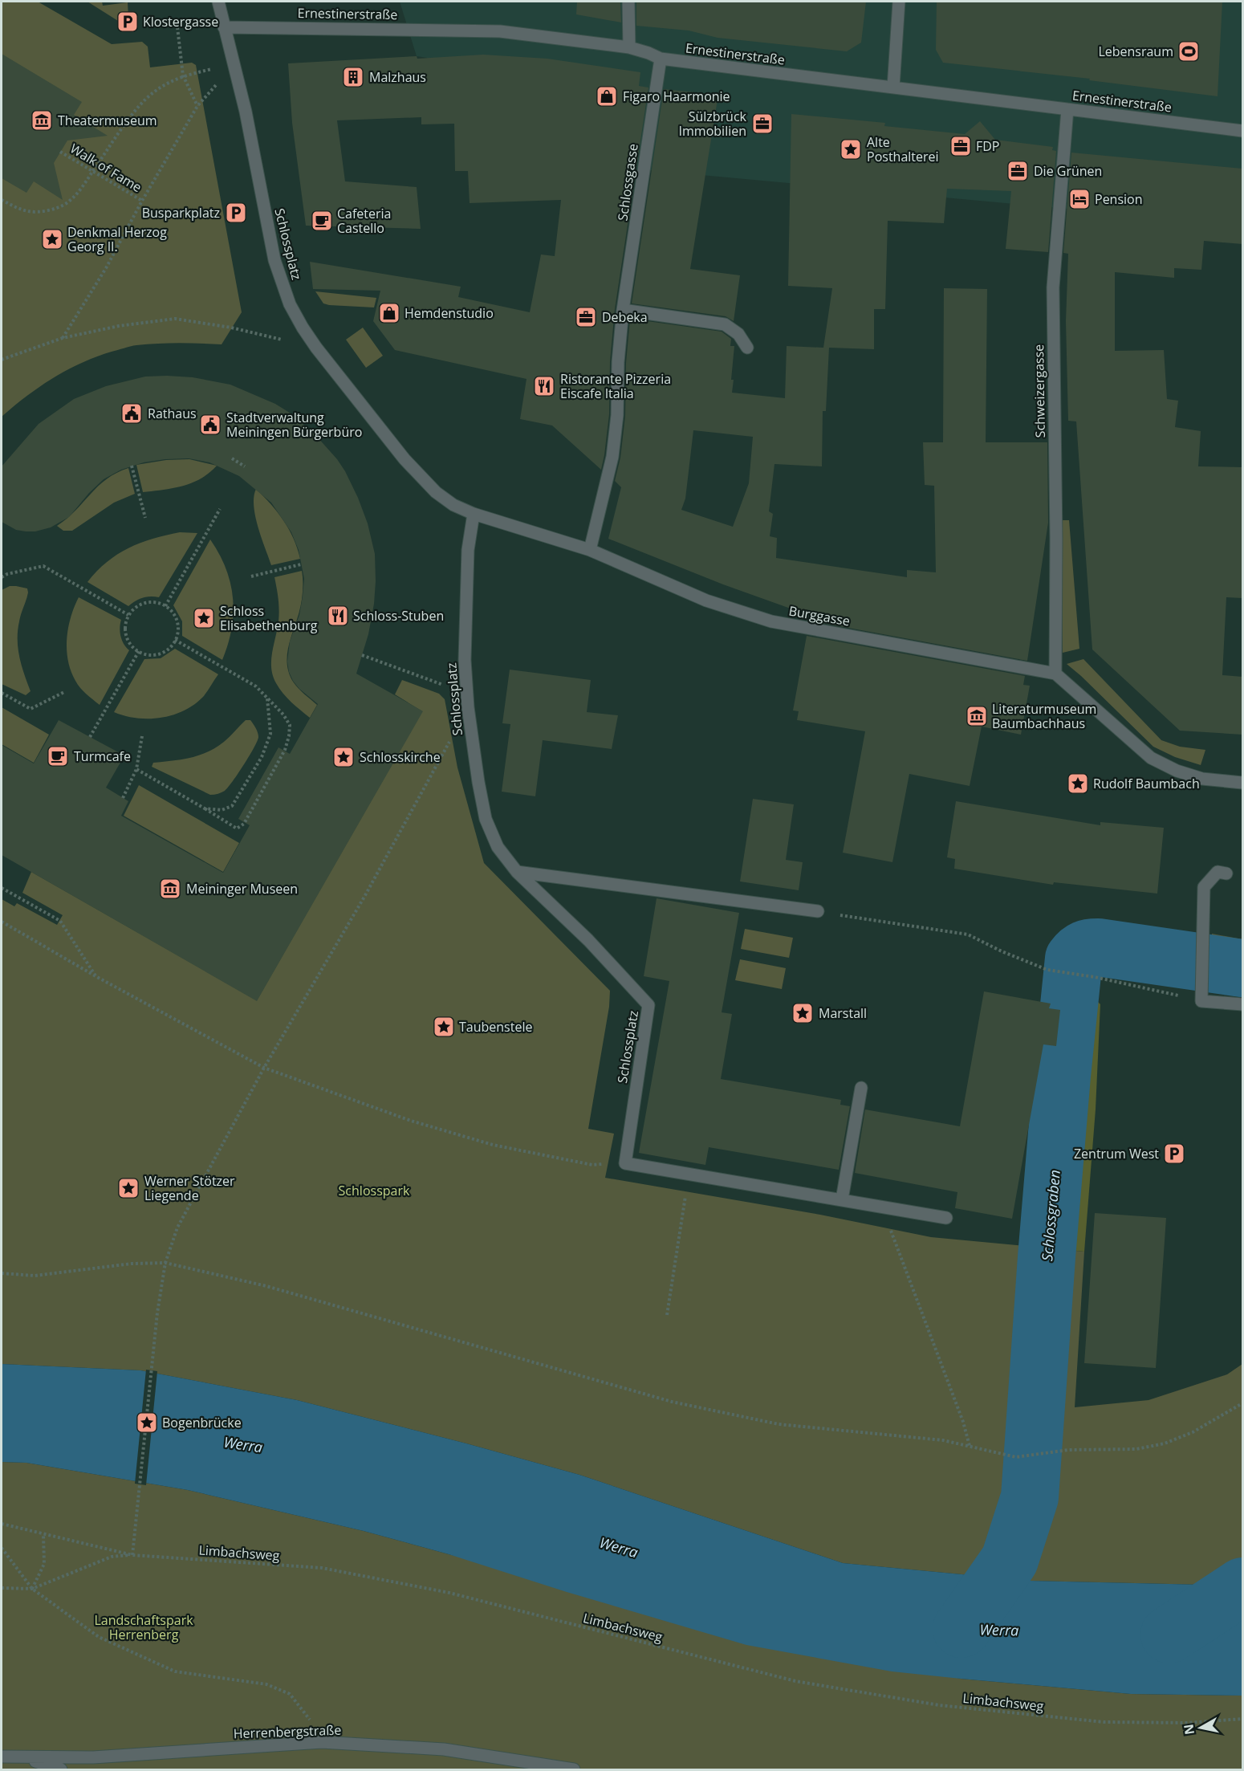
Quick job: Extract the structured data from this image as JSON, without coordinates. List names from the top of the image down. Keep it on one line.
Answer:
{"streets":{"street":["Ernestinerstraße","Schlossgasse","Schlossplatz","Schweizergasse","Burggasse","Herrenbergstraße"],"path":["Walk of Fame","Limbachsweg"]},"crossings":[["Ernestinerstraße","Schlossgasse"],["Ernestinerstraße","Schlossplatz"],["Ernestinerstraße","Schweizergasse"],["Schlossgasse","Schlossplatz"],["Schlossgasse","Burggasse"],["Schlossplatz","Burggasse"],["Schweizergasse","Burggasse"]],"water":["Schlossgraben","Werra"],"parks":["Schlosspark","Landschaftspark Herrenberg"],"places":{"parking":["Klostergasse","Busparkplatz","Zentrum West"],"sports":["Lebensraum"],"building":["Malzhaus"],"shop":["Figaro Haarmonie","Hemdenstudio"],"museum":["Theatermuseum","Literaturmuseum Baumbachhaus","Meininger Museen"],"office":["Sülzbrück Immobilien","FDP","Die Grünen","Debeka"],"place":["Alte Posthalterei","Denkmal Herzog Georg II.","Schloss Elisabethenburg","Schlosskirche","Rudolf Baumbach","Marstall","Taubenstele","Werner Stötzer Liegende","Bogenbrücke"],"hotel":["Pension"],"cafe":["Cafeteria Castello","Turmcafe"],"restaurant":["Ristorante Pizzeria Eiscafe Italia","Schloss-Stuben"],"public building":["Rathaus","Stadtverwaltung Meiningen Bürgerbüro"]},"north":"left"}
